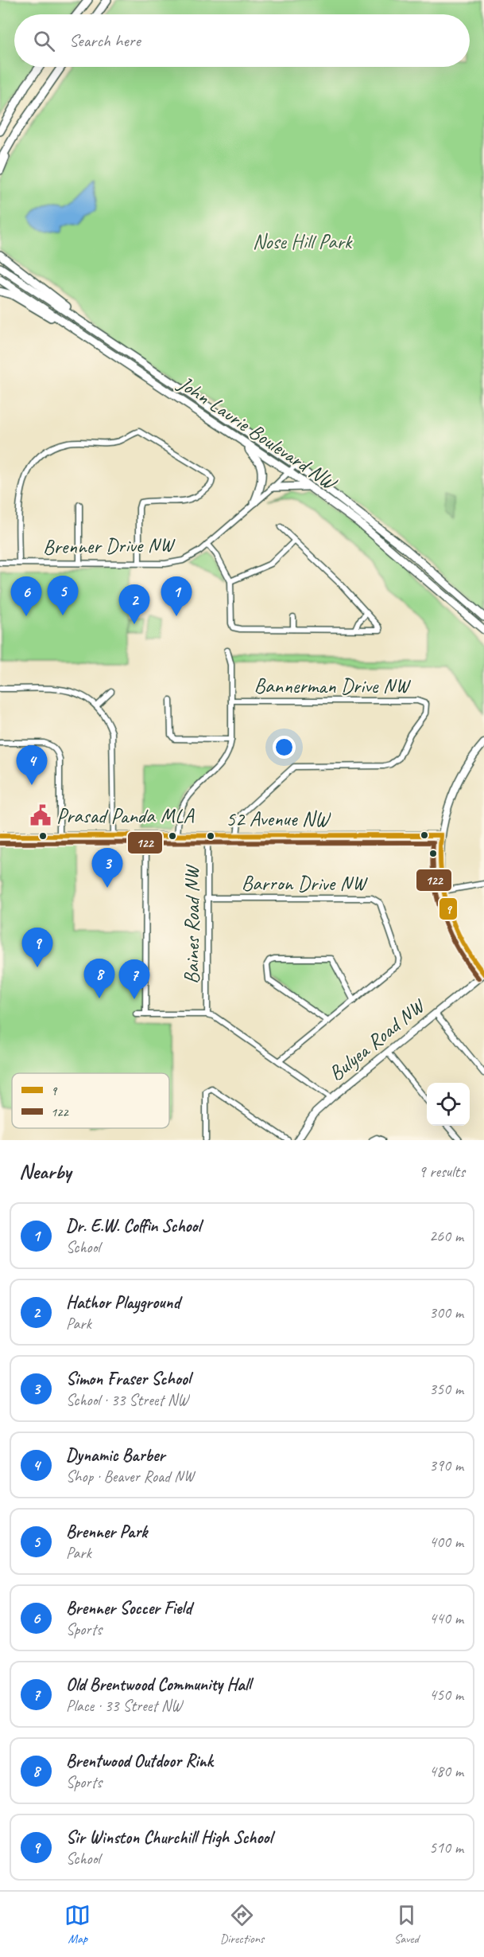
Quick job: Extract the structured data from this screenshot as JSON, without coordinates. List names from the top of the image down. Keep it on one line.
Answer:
{"streets":{"main road":["John Laurie Boulevard NW"],"street":["Brenner Drive NW","Bannerman Drive NW","52 Avenue NW","Barron Drive NW","Baines Road NW","Bulyea Road NW"]},"crossings":[["John Laurie Boulevard NW","Brenner Drive NW"],["Bannerman Drive NW","52 Avenue NW"],["52 Avenue NW","Baines Road NW"],["Barron Drive NW","Baines Road NW"]],"parks":["Nose Hill Park"],"places":{"public building":["Prasad Panda MLA"]},"lines":["transit line 9","transit line 122"],"legend":["9","122"],"page":{"search":"Search here","pins":["5","1","6","2","4","3","9","8","7"],"heading":["Nearby","9 results"],"list":[{"mark":"1","name":"Dr. E.W. Coffin School","note":"School","value":"260 m"},{"mark":"2","name":"Hathor Playground","note":"Park","value":"300 m"},{"mark":"3","name":"Simon Fraser School","note":"School · 33 Street NW","value":"350 m"},{"mark":"4","name":"Dynamic Barber","note":"Shop · Beaver Road NW","value":"390 m"},{"mark":"5","name":"Brenner Park","note":"Park","value":"400 m"},{"mark":"6","name":"Brenner Soccer Field","note":"Sports","value":"440 m"},{"mark":"7","name":"Old Brentwood Community Hall","note":"Place · 33 Street NW","value":"450 m"},{"mark":"8","name":"Brentwood Outdoor Rink","note":"Sports","value":"480 m"},{"mark":"9","name":"Sir Winston Churchill High School","note":"School","value":"510 m"}],"nav":["Map","Directions","Saved"]}}
